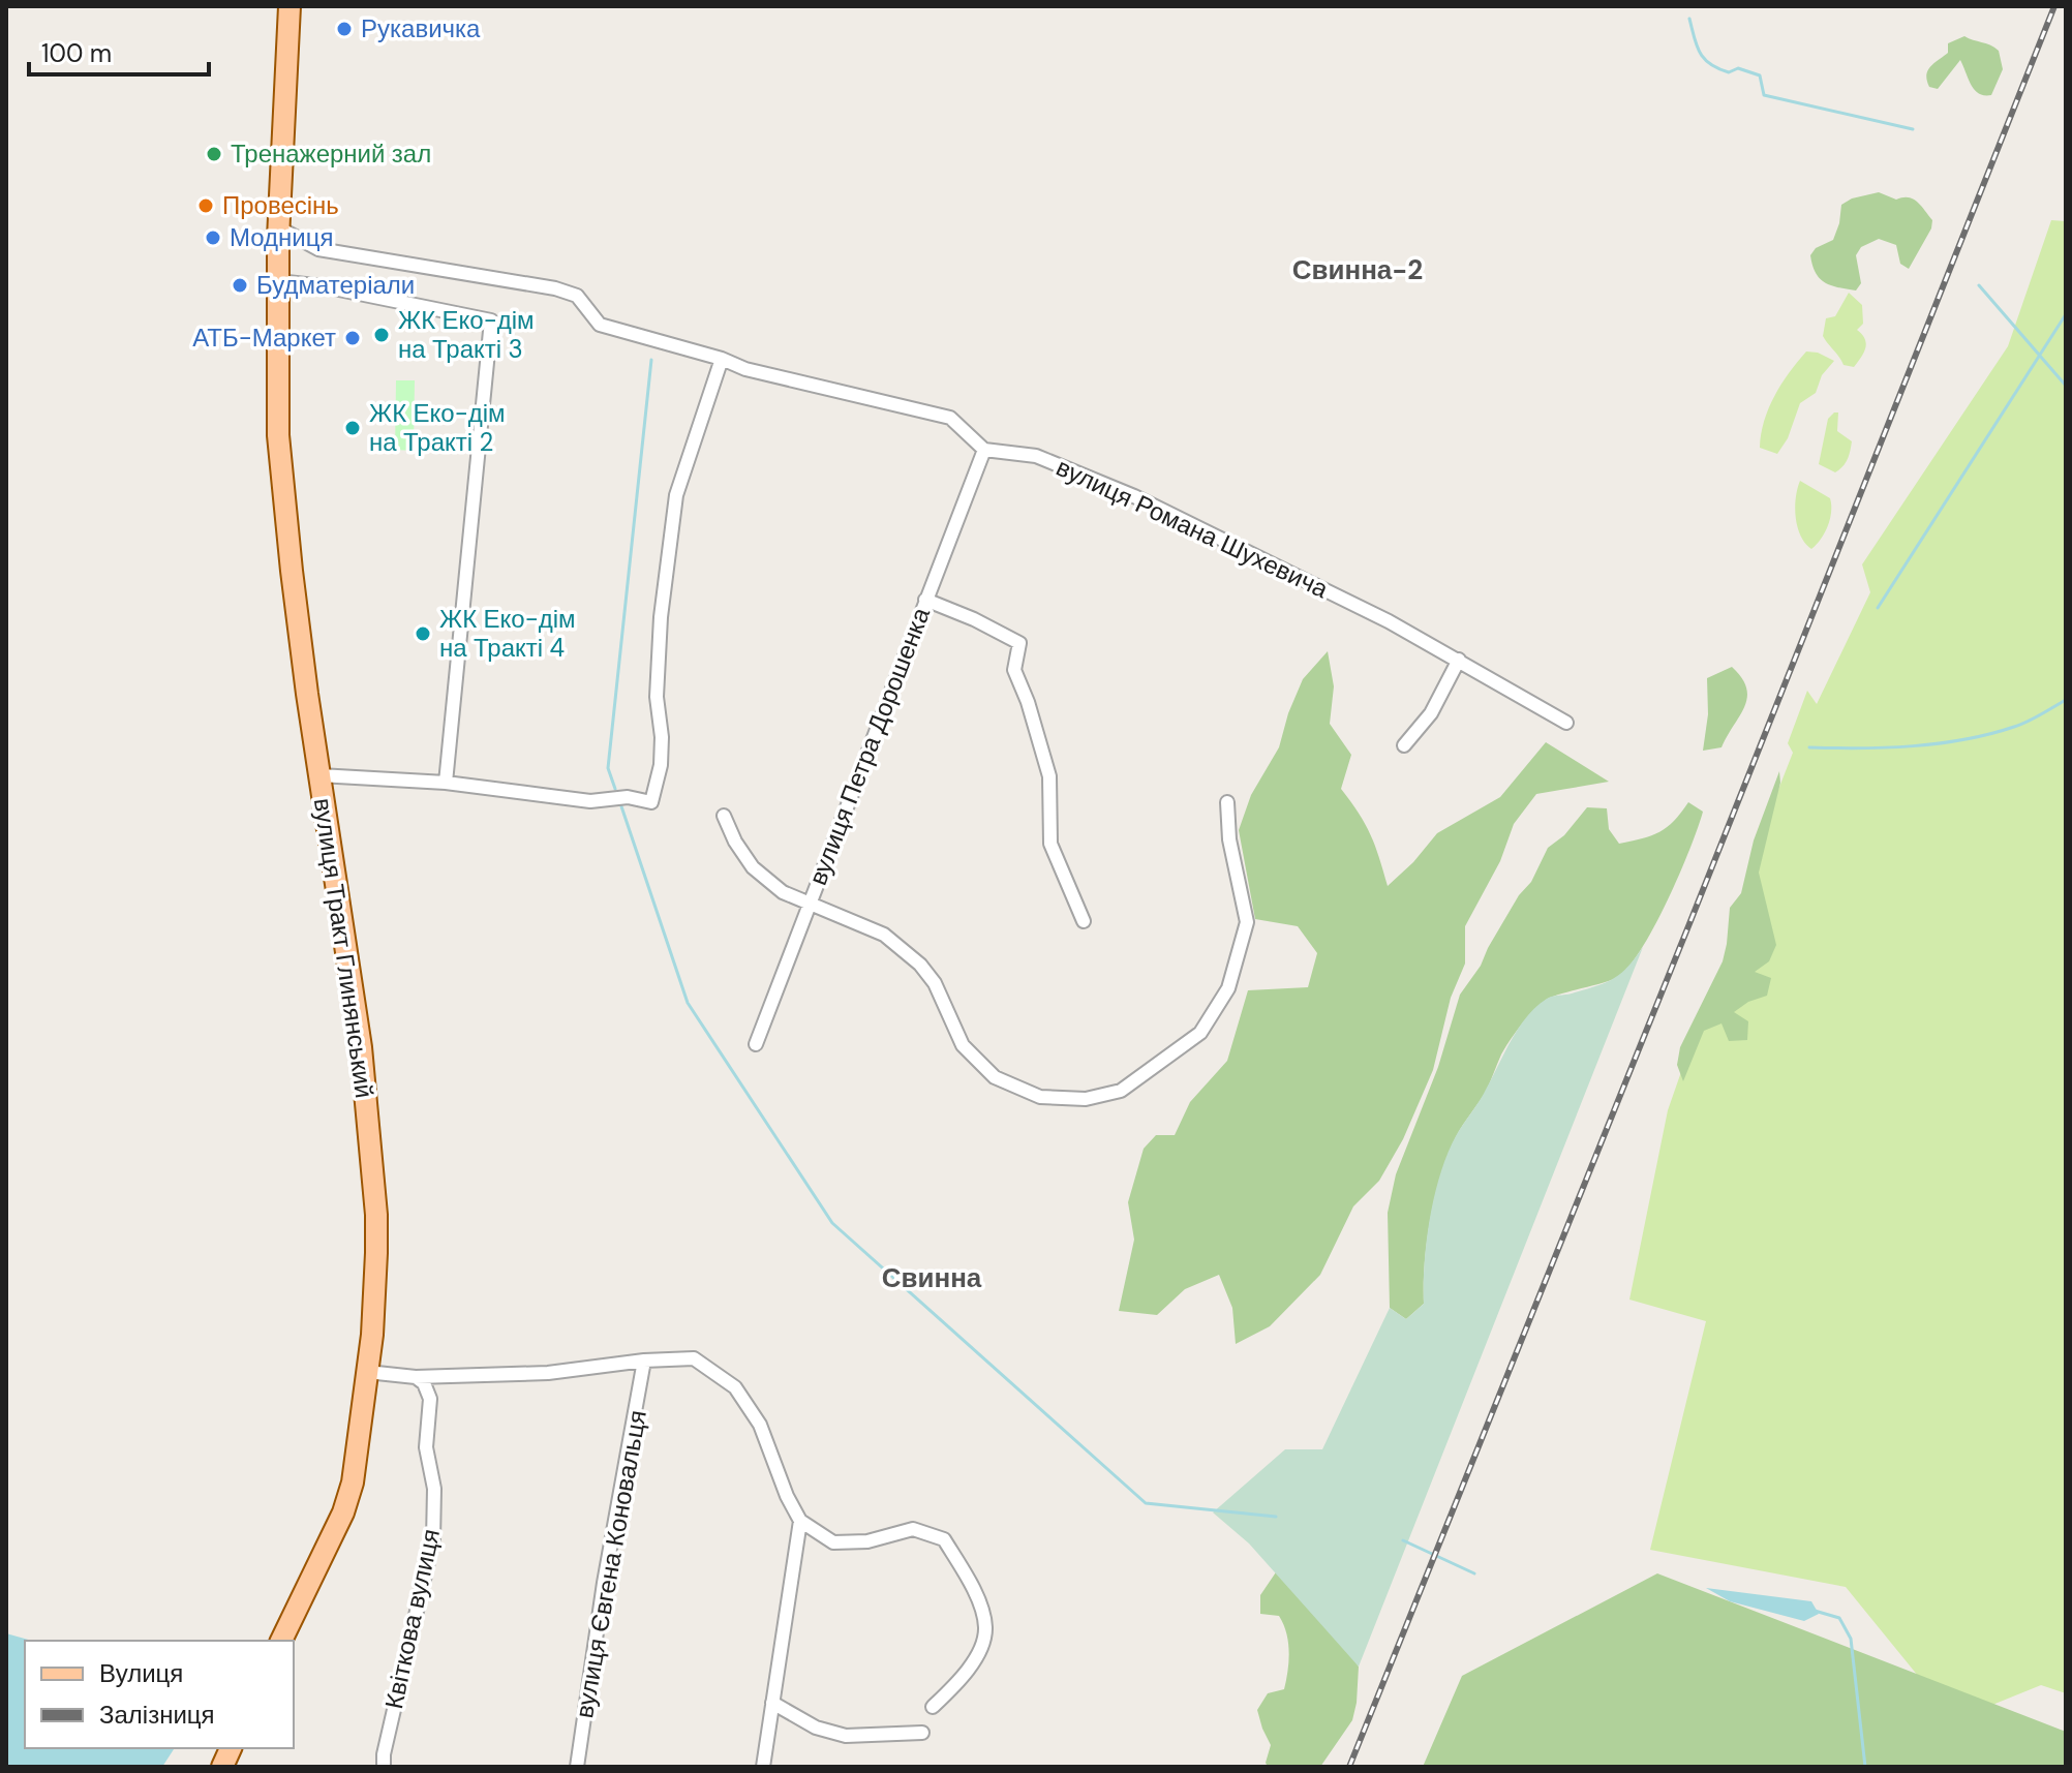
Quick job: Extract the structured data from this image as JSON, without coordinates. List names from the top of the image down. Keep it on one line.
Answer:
{"streets":{"main road":["вулиця Тракт Глинянський"],"street":["вулиця Романа Шухевича","вулиця Петра Дорошенка","вулиця Євгена Коновальця","Квіткова вулиця"]},"crossings":[["вулиця Романа Шухевича","вулиця Петра Дорошенка"]],"districts":["Свинна-2","Свинна"],"places":["Рукавичка","Тренажерний зал","Провесінь","Модниця","Будматеріали","ЖК Еко-дім на Тракті 3","АТБ-Маркет","ЖК Еко-дім на Тракті 2","ЖК Еко-дім на Тракті 4"],"legend":["Вулиця","Залізниця"],"scale_bar":"100 m"}
